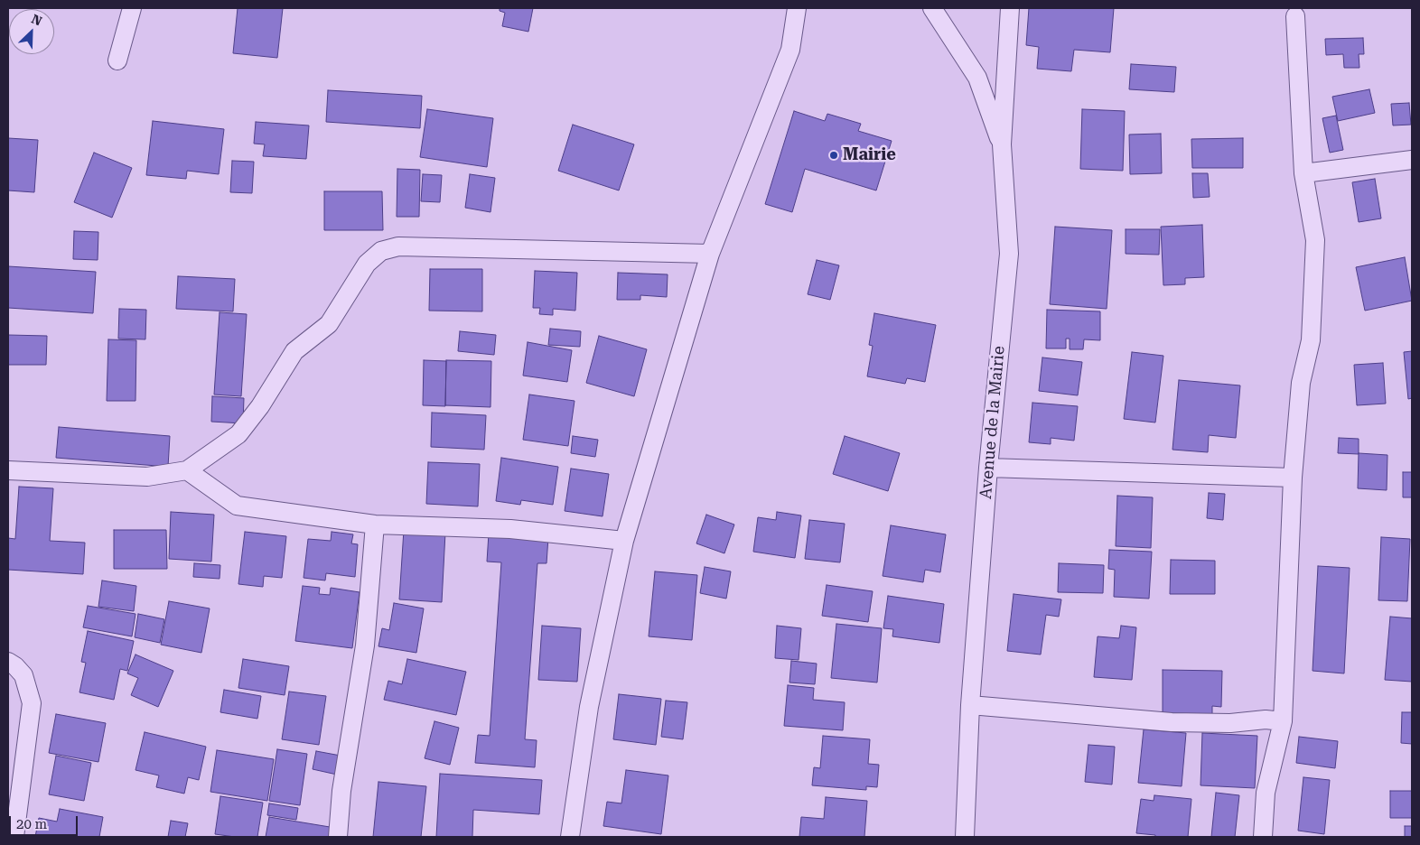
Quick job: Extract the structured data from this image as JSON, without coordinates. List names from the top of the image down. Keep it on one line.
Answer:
{"streets":{"street":["Avenue de la Mairie"]},"places":["Mairie"],"scale_bar":"20 m","north":"top right"}
